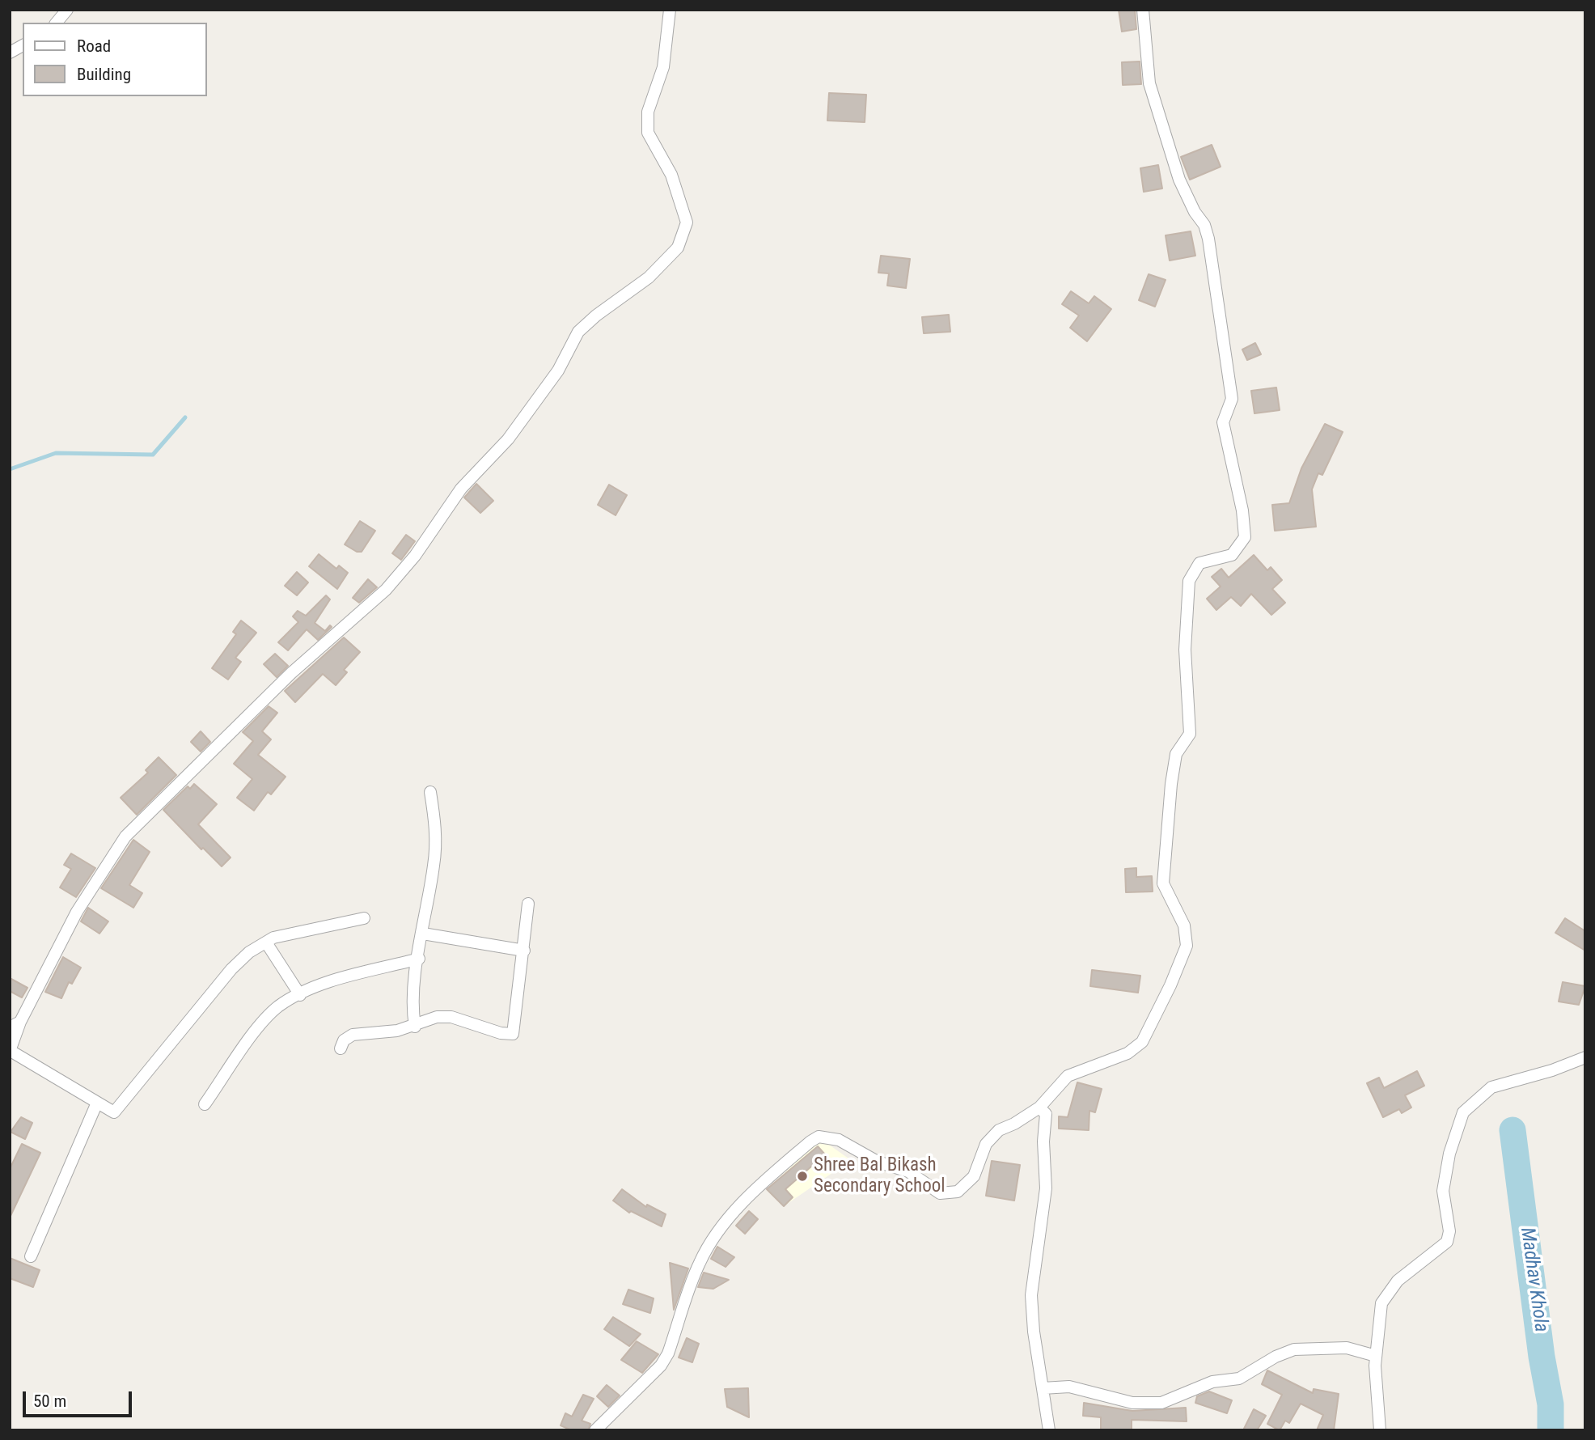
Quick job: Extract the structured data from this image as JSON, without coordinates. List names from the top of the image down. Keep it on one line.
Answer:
{"water":["Madhav Khola"],"places":["Shree Bal Bikash Secondary School"],"legend":["Road","Building"],"scale_bar":"50 m"}
